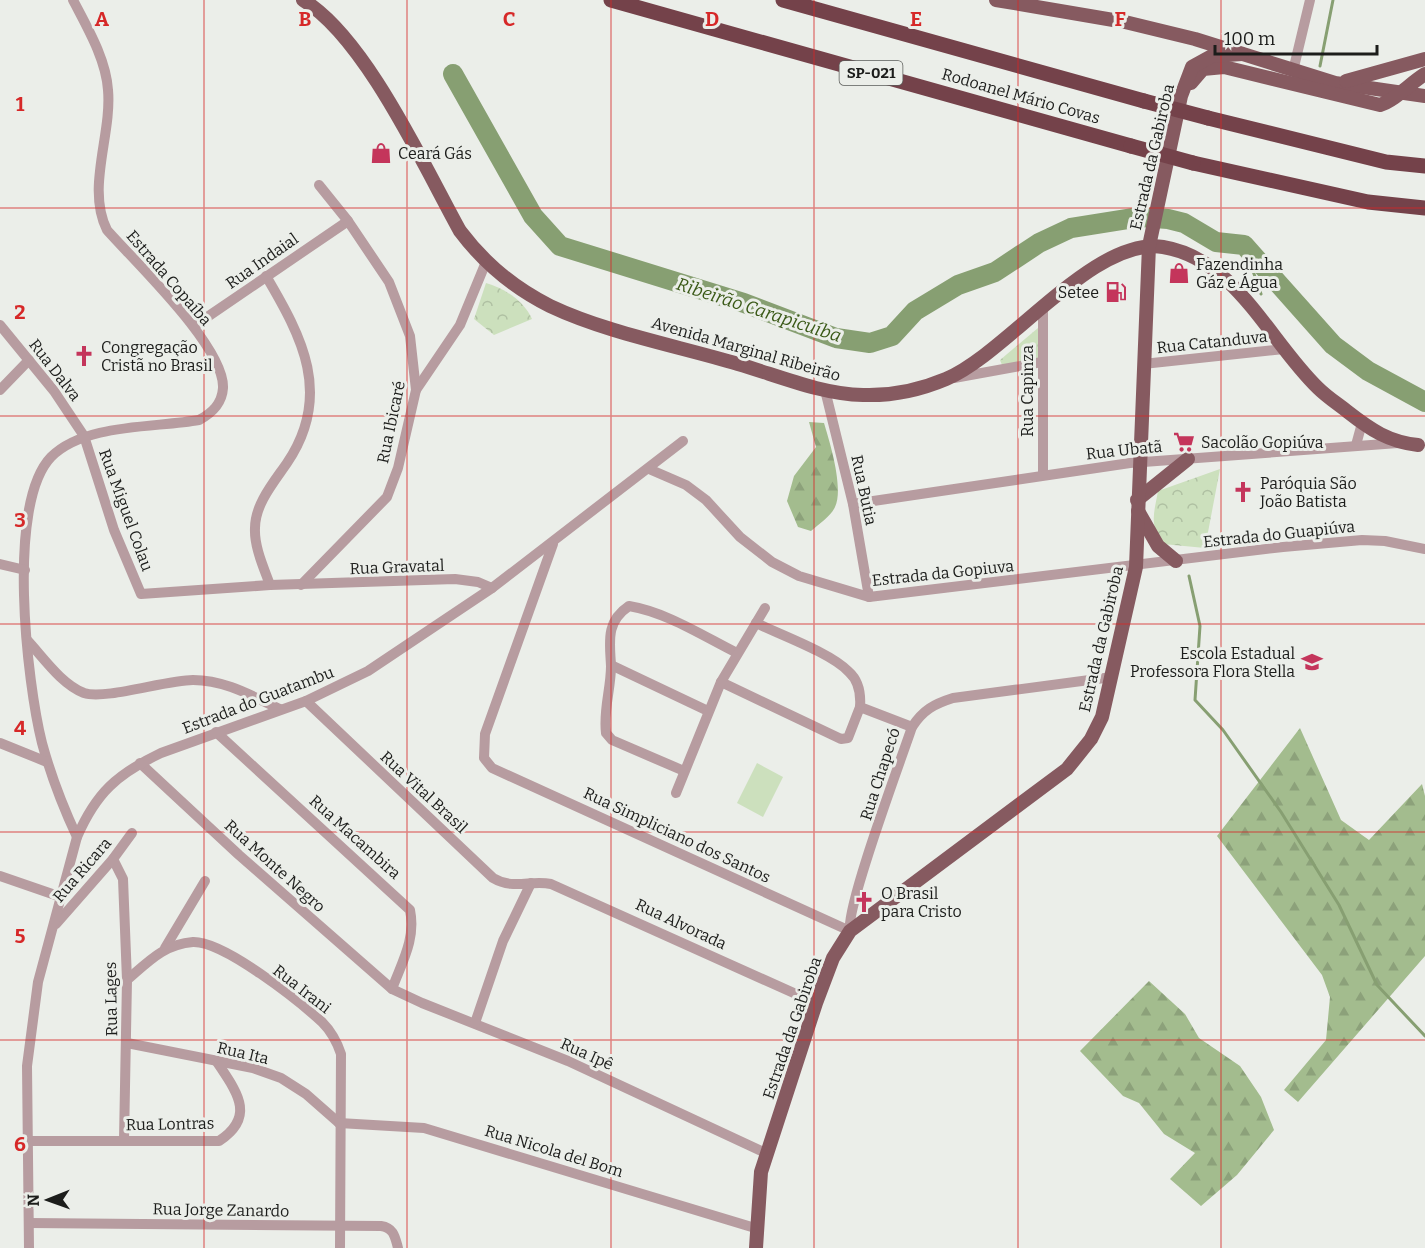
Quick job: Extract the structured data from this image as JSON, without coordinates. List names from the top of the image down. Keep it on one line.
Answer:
{"streets":{"highway":["SP-021","Rodoanel Mário Covas"],"main road":["Estrada da Gabiroba","Avenida Marginal Ribeirão"],"street":["Rua Indaial","Estrada Copaíba","Rua Catanduva","Rua Dalva","Rua Capinza","Rua Ibicaré","Rua Ubatã","Rua Butia","Rua Miguel Colau","Estrada do Guapiúva","Rua Gravatal","Estrada da Gopiuva","Estrada do Guatambu","Rua Chapecó","Rua Vital Brasil","Rua Simpliciano dos Santos","Rua Macambira","Rua Monte Negro","Rua Ricara","Rua Alvorada","Rua Irani","Rua Lages","Rua Ita","Rua Ipê","Rua Lontras","Rua Nicola del Bom","Rua Jorge Zanardo"]},"crossings":[["Estrada da Gabiroba","Rua Catanduva"],["Estrada da Gabiroba","Avenida Marginal Ribeirão"],["Estrada da Gabiroba","Rua Ubatã"],["Estrada da Gabiroba","Estrada do Guapiúva"],["Estrada da Gabiroba","Estrada da Gopiuva"],["Estrada da Gabiroba","Rua Chapecó"],["Estrada da Gabiroba","Rua Simpliciano dos Santos"],["Estrada da Gabiroba","Rua Alvorada"],["Estrada da Gabiroba","Rua Ipê"],["Estrada da Gabiroba","Rua Nicola del Bom"],["Rua Indaial","Estrada Copaíba"],["Rua Indaial","Rua Ibicaré"],["Estrada Copaíba","Rua Dalva"],["Estrada Copaíba","Rua Miguel Colau"],["Estrada Copaíba","Estrada do Guatambu"],["Avenida Marginal Ribeirão","Rua Capinza"],["Avenida Marginal Ribeirão","Rua Butia"],["Rua Dalva","Rua Miguel Colau"],["Rua Capinza","Rua Ubatã"],["Rua Ibicaré","Rua Gravatal"],["Rua Ubatã","Rua Butia"],["Rua Butia","Estrada da Gopiuva"],["Rua Miguel Colau","Rua Gravatal"],["Estrada do Guapiúva","Estrada da Gopiuva"],["Rua Gravatal","Estrada do Guatambu"],["Estrada da Gopiuva","Estrada do Guatambu"],["Estrada do Guatambu","Rua Vital Brasil"],["Estrada do Guatambu","Rua Simpliciano dos Santos"],["Estrada do Guatambu","Rua Macambira"],["Estrada do Guatambu","Rua Monte Negro"],["Estrada do Guatambu","Rua Ricara"],["Estrada do Guatambu","Rua Lontras"],["Estrada do Guatambu","Rua Jorge Zanardo"],["Rua Chapecó","Rua Simpliciano dos Santos"],["Rua Vital Brasil","Rua Alvorada"],["Rua Macambira","Rua Monte Negro"],["Rua Macambira","Rua Ipê"],["Rua Monte Negro","Rua Ipê"],["Rua Ricara","Rua Lages"],["Rua Irani","Rua Lages"],["Rua Irani","Rua Ita"],["Rua Irani","Rua Nicola del Bom"],["Rua Irani","Rua Jorge Zanardo"],["Rua Lages","Rua Ita"],["Rua Lages","Rua Lontras"],["Rua Ita","Rua Lontras"],["Rua Ita","Rua Nicola del Bom"]],"water":["Ribeirão Carapicuíba"],"places":{"shop":["Ceará Gás","Fazendinha Gáz e Água"],"fuel station":["Setee"],"church":["Congregação Cristã no Brasil","Paróquia São João Batista","O Brasil para Cristo"],"supermarket":["Sacolão Gopiúva"],"school or university":["Escola Estadual Professora Flora Stella"]},"scale_bar":"100 m","north":"left","grid":{"columns":["A","B","C","D","E","F"],"rows":["1","2","3","4","5","6"]}}
